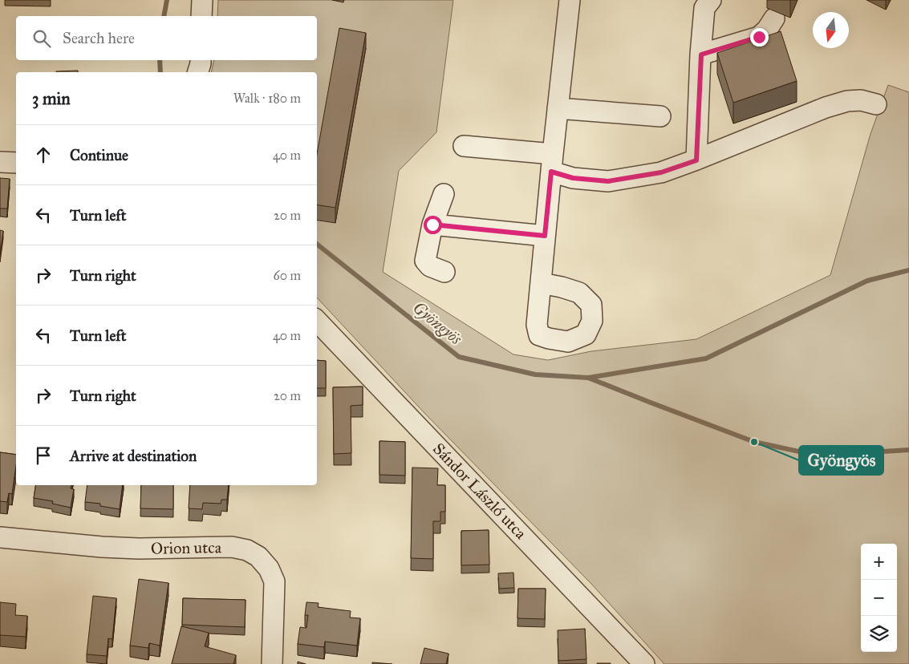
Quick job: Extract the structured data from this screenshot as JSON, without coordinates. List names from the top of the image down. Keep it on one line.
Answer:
{"streets":{"street":["Sándor László utca","Orion utca"]},"water":["Gyöngyös"],"places":["Gyöngyös"],"north":"bottom","page":{"search":"Search here","heading":["3 min","Walk · 180 m"],"list":[["Continue","40 m"],["Turn left","20 m"],["Turn right","60 m"],["Turn left","40 m"],["Turn right","20 m"],"Arrive at destination"],"map_buttons":["+","−"]}}
